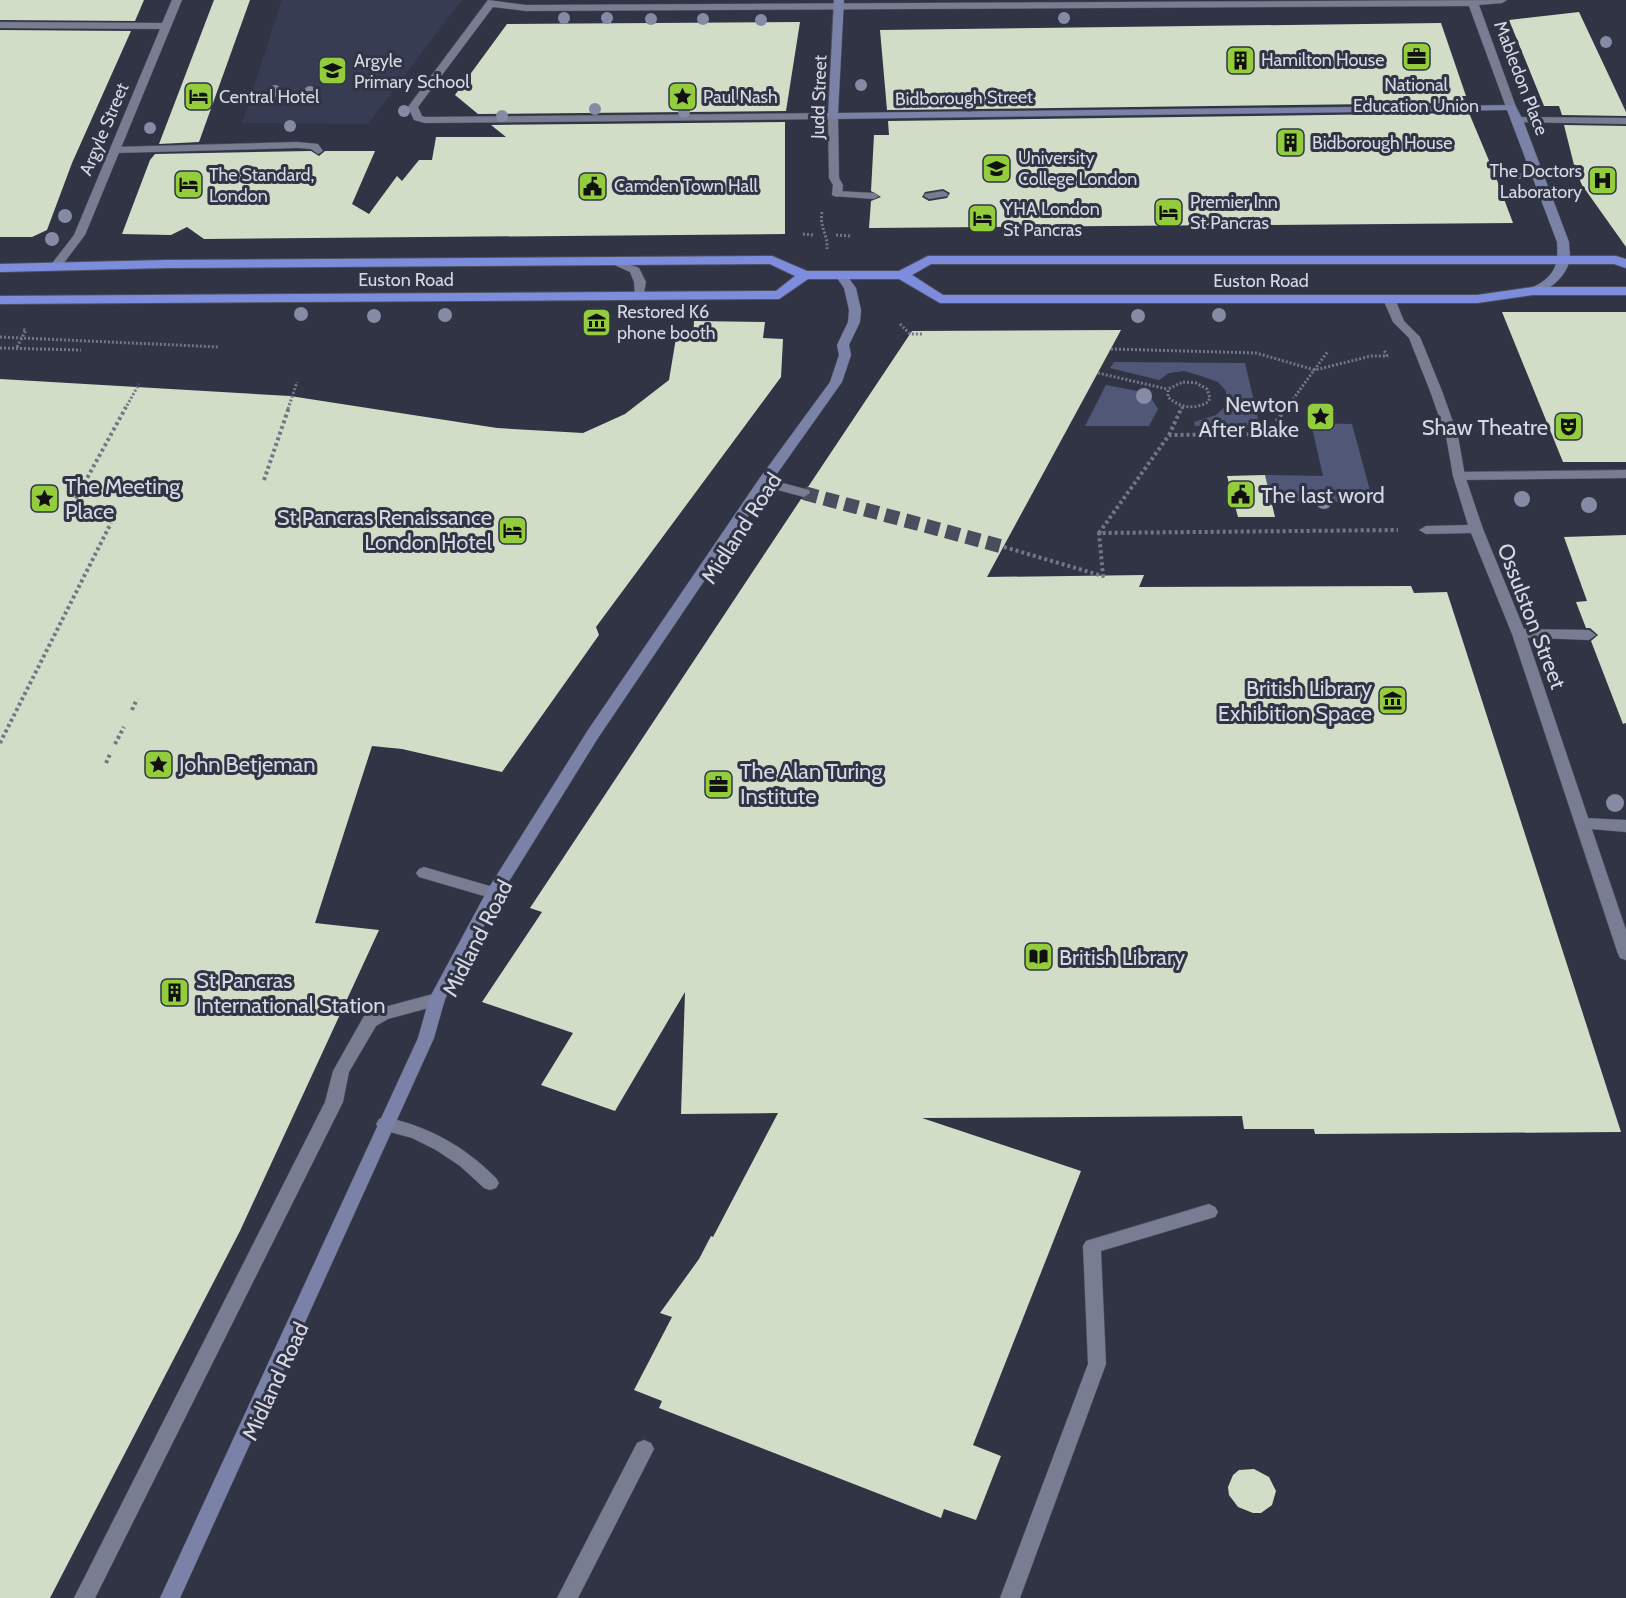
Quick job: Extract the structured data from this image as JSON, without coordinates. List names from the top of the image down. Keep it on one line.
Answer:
{"streets":{"highway":["Euston Road"],"street":["Mabledon Place","Judd Street","Bidborough Street","Argyle Street","Midland Road","Ossulston Street"]},"crossings":[["Mabledon Place","Bidborough Street"],["Mabledon Place","Euston Road"],["Judd Street","Bidborough Street"],["Argyle Street","Euston Road"],["Euston Road","Midland Road"],["Euston Road","Ossulston Street"]],"places":{"office":["National Education Union","The Alan Turing Institute"],"building":["Hamilton House","Bidborough House","St Pancras International Station"],"school or university":["Argyle Primary School","University College London"],"hotel":["Central Hotel","The Standard, London","Premier Inn St Pancras","YHA London St Pancras","St Pancras Renaissance London Hotel"],"place":["Paul Nash","Newton After Blake","The Meeting Place","John Betjeman"],"hospital":["The Doctors Laboratory"],"public building":["Camden Town Hall","The last word"],"museum":["Restored K6 phone booth","British Library Exhibition Space"],"theatre":["Shaw Theatre"],"library":["British Library"]}}
